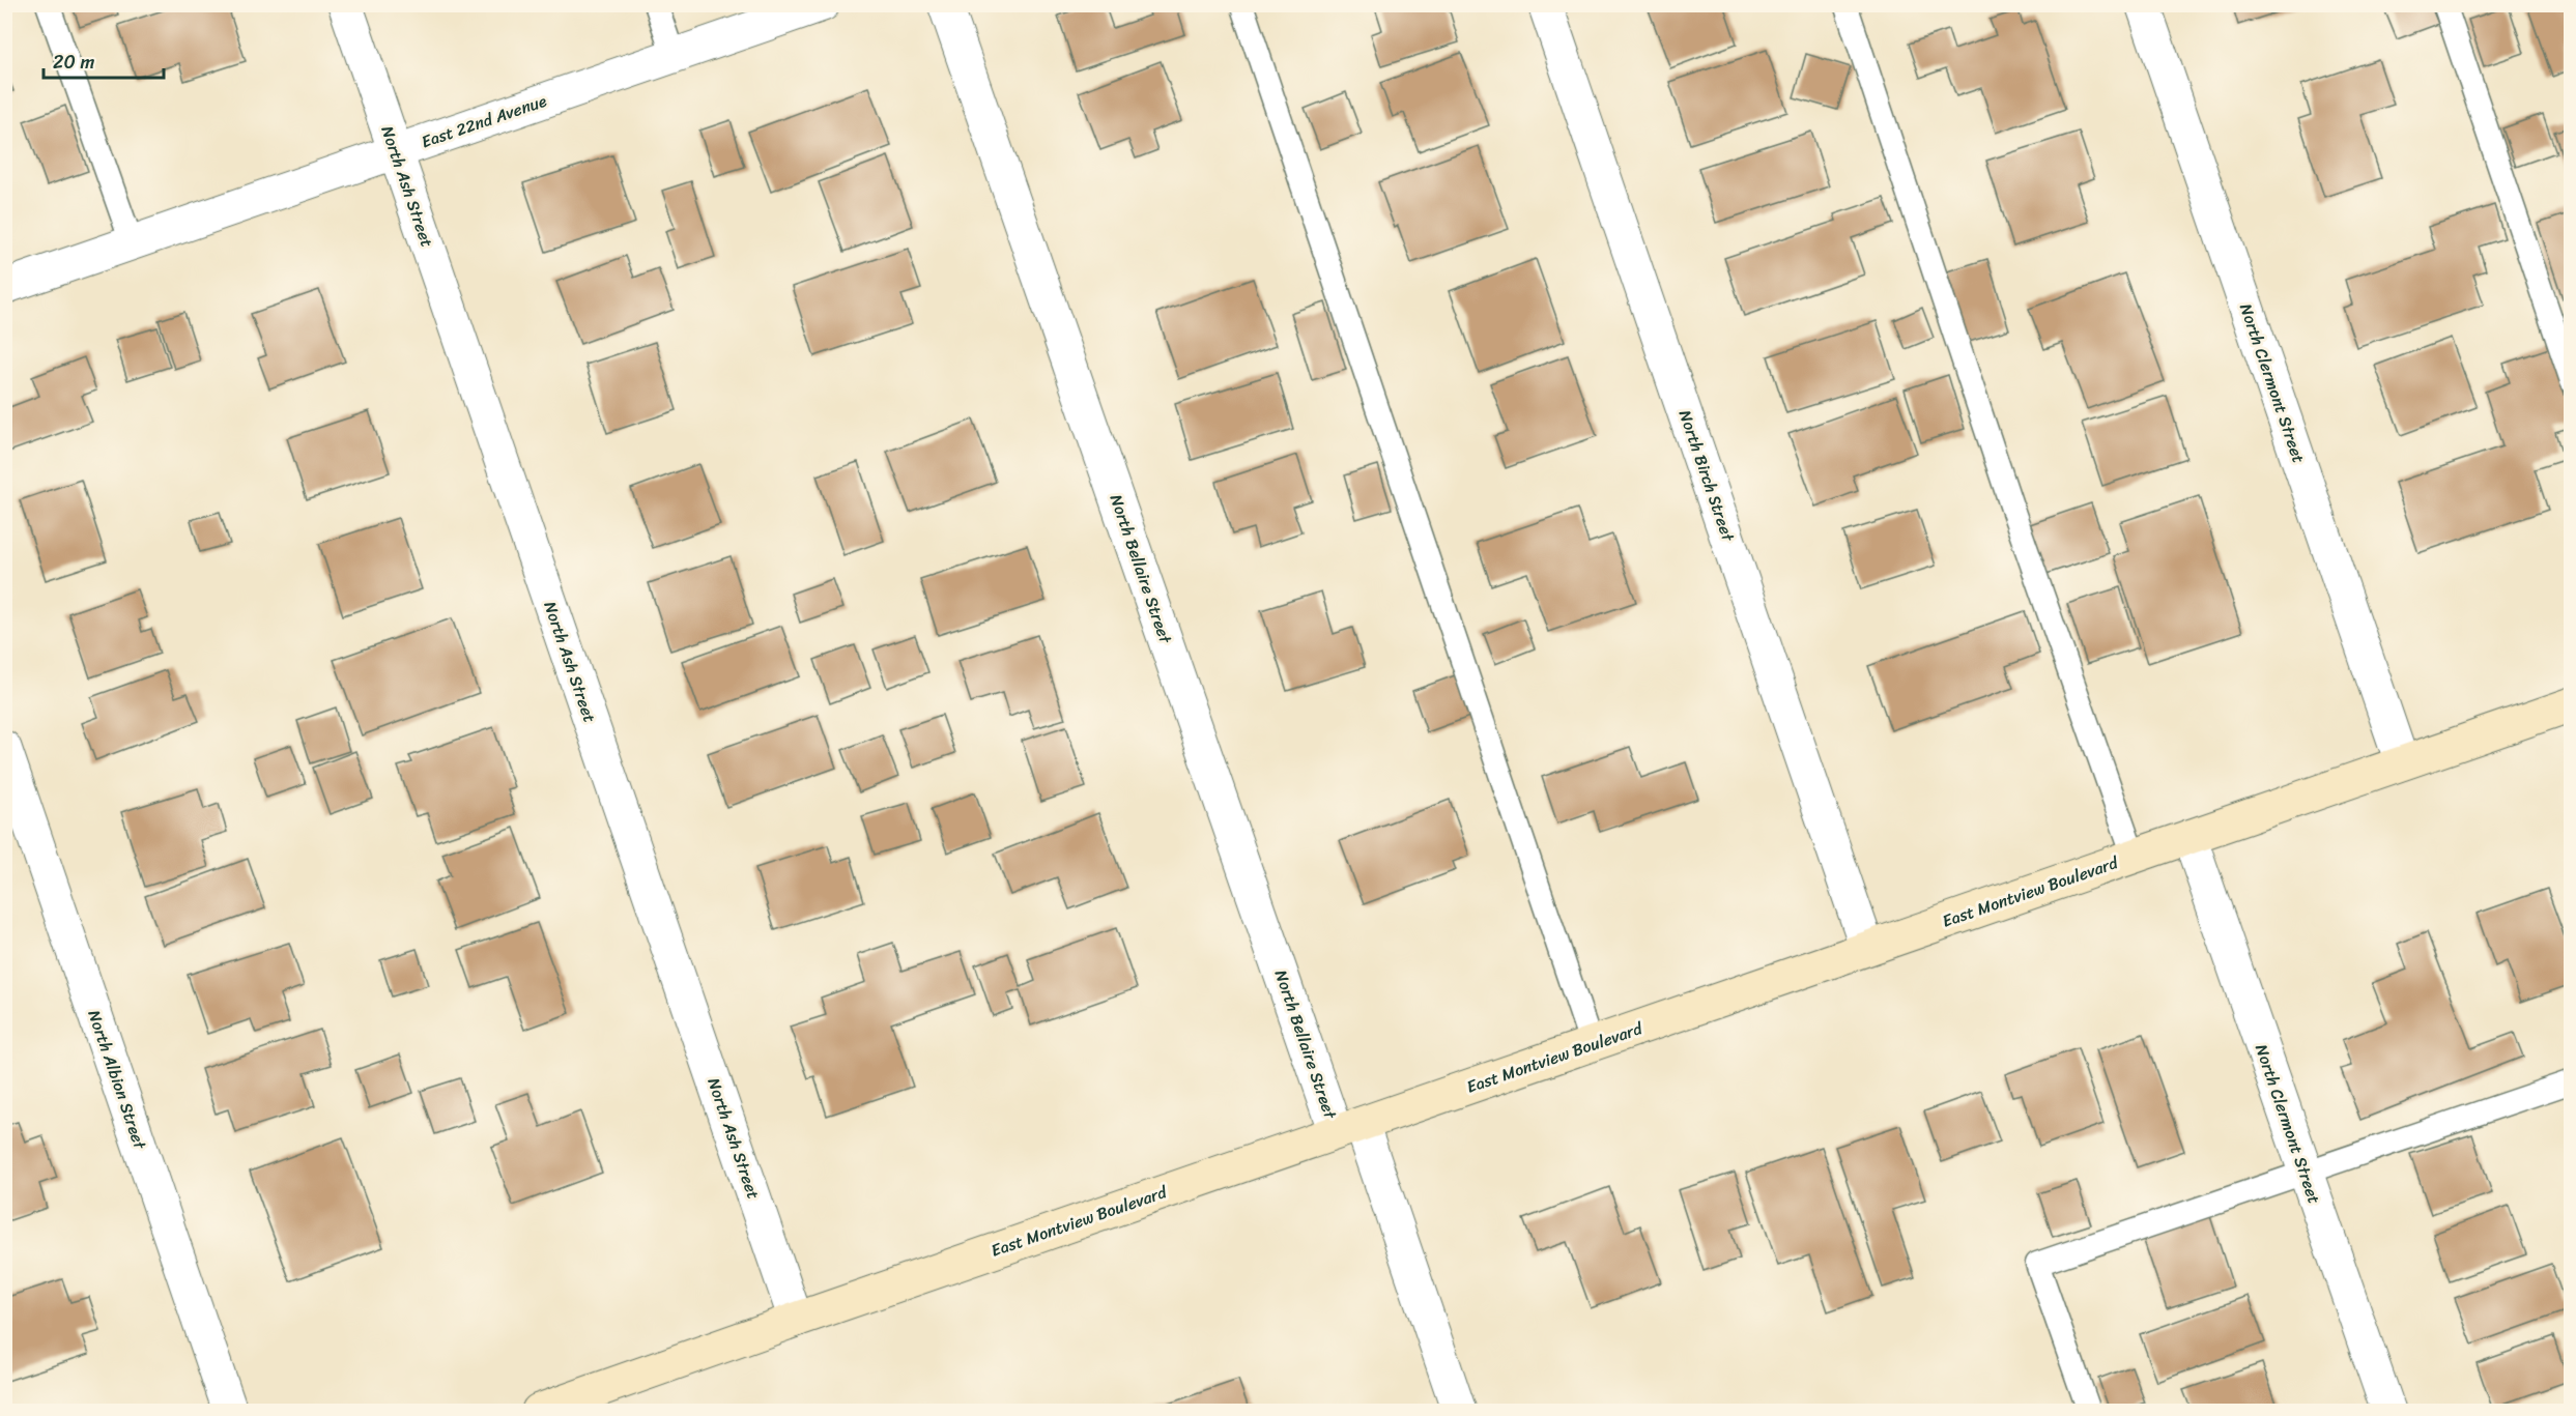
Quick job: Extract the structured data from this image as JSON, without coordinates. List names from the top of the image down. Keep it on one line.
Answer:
{"streets":{"street":["East 22nd Avenue","North Ash Street","North Clermont Street","North Birch Street","North Bellaire Street","East Montview Boulevard","North Albion Street"]},"crossings":[["East 22nd Avenue","North Ash Street"],["North Ash Street","East Montview Boulevard"],["North Clermont Street","East Montview Boulevard"],["North Birch Street","East Montview Boulevard"],["North Bellaire Street","East Montview Boulevard"]],"scale_bar":"20 m"}
